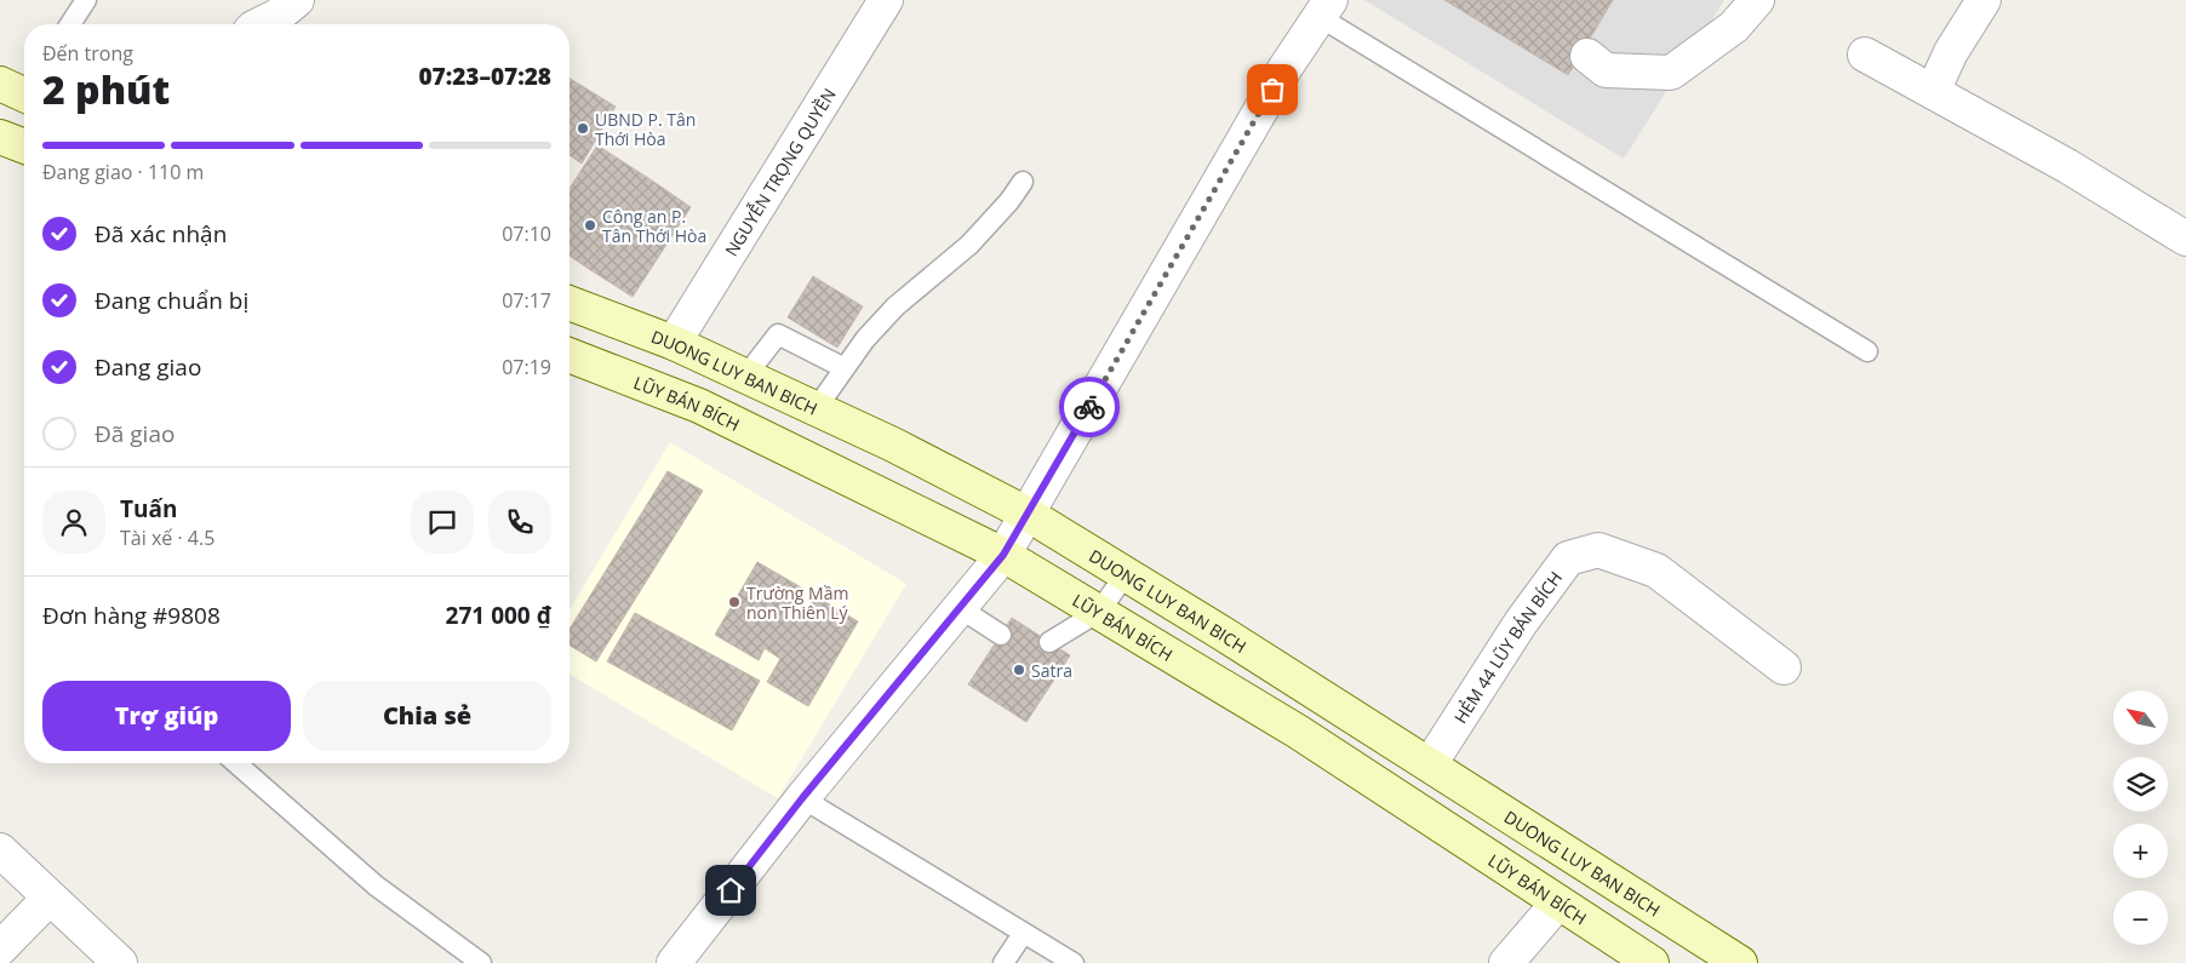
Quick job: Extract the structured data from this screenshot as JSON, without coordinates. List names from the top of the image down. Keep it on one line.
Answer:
{"streets":{"main road":["DUONG LUY BAN BICH","LŨY BÁN BÍCH"],"street":["NGUYỄN TRỌNG QUYỀN","HẺM 44 LŨY BÁN BÍCH"]},"crossings":[["NGUYỄN TRỌNG QUYỀN","DUONG LUY BAN BICH"],["DUONG LUY BAN BICH","HẺM 44 LŨY BÁN BÍCH"]],"places":["UBND P. Tân Thới Hòa","Công an P. Tân Thới Hòa","Trường Mầm non Thiên Lý","Satra"],"north":"top left","page":{"heading":["2 phút","Đến trong","07:23–07:28"],"panel":["Tuấn","Tài xế · 4.5","Đơn hàng #9808","271 000 ₫"],"bar":"Đang giao · 110 m","list":[["Đã xác nhận","07:10"],["Đang chuẩn bị","07:17"],["Đang giao","07:19"],"Đã giao"],"buttons":["Trợ giúp","Chia sẻ"],"map_buttons":["+","−"]}}
